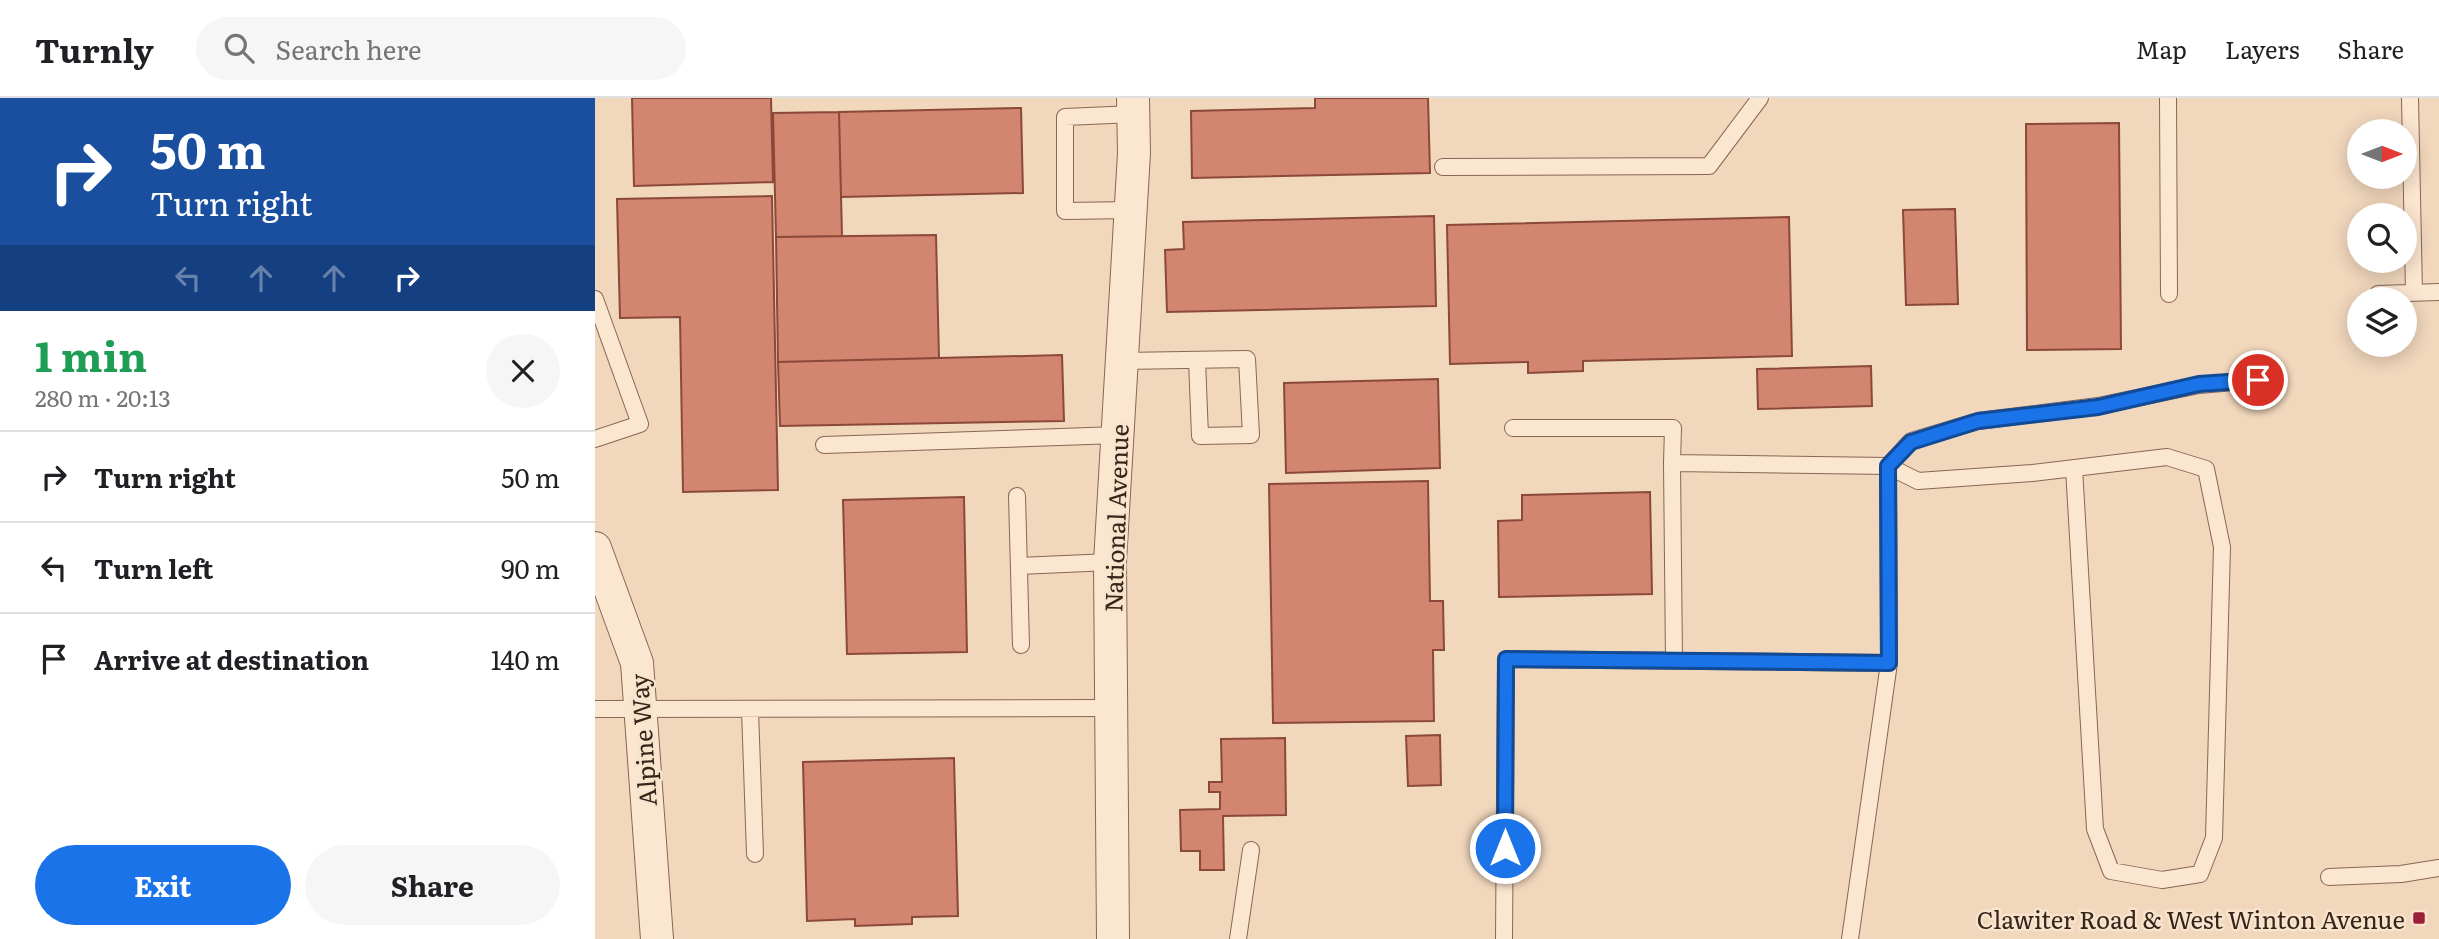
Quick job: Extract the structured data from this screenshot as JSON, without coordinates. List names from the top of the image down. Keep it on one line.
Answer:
{"streets":{"street":["National Avenue","Alpine Way"]},"places":{"transit":["Clawiter Road & West Winton Avenue"]},"north":"right","page":{"header":"Turnly","search":"Search here","nav":["Map","Layers","Share"],"turn":["50 m","Turn right"],"heading":["1 min","280 m · 20:13"],"list":[{"name":"Turn right","value":"50 m"},{"name":"Turn left","value":"90 m"},{"name":"Arrive at destination","value":"140 m"}],"buttons":["Exit","Share"]}}
